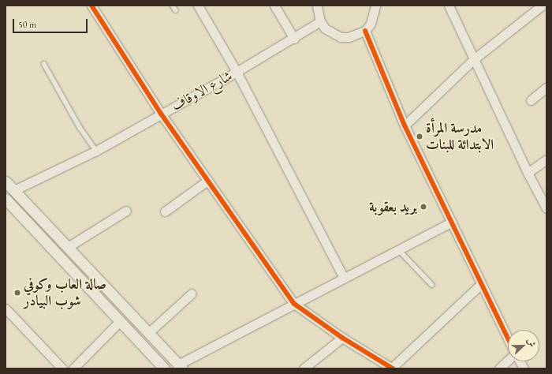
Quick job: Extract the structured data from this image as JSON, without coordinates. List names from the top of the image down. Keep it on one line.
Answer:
{"streets":{"street":["شارع الاوقاف"]},"places":["مدرسة المرأة الابتدائة للبنات","بريد بعقوبة","صالة العاب وكوفي شوب البيادر"],"scale_bar":"50 m","north":"right"}
